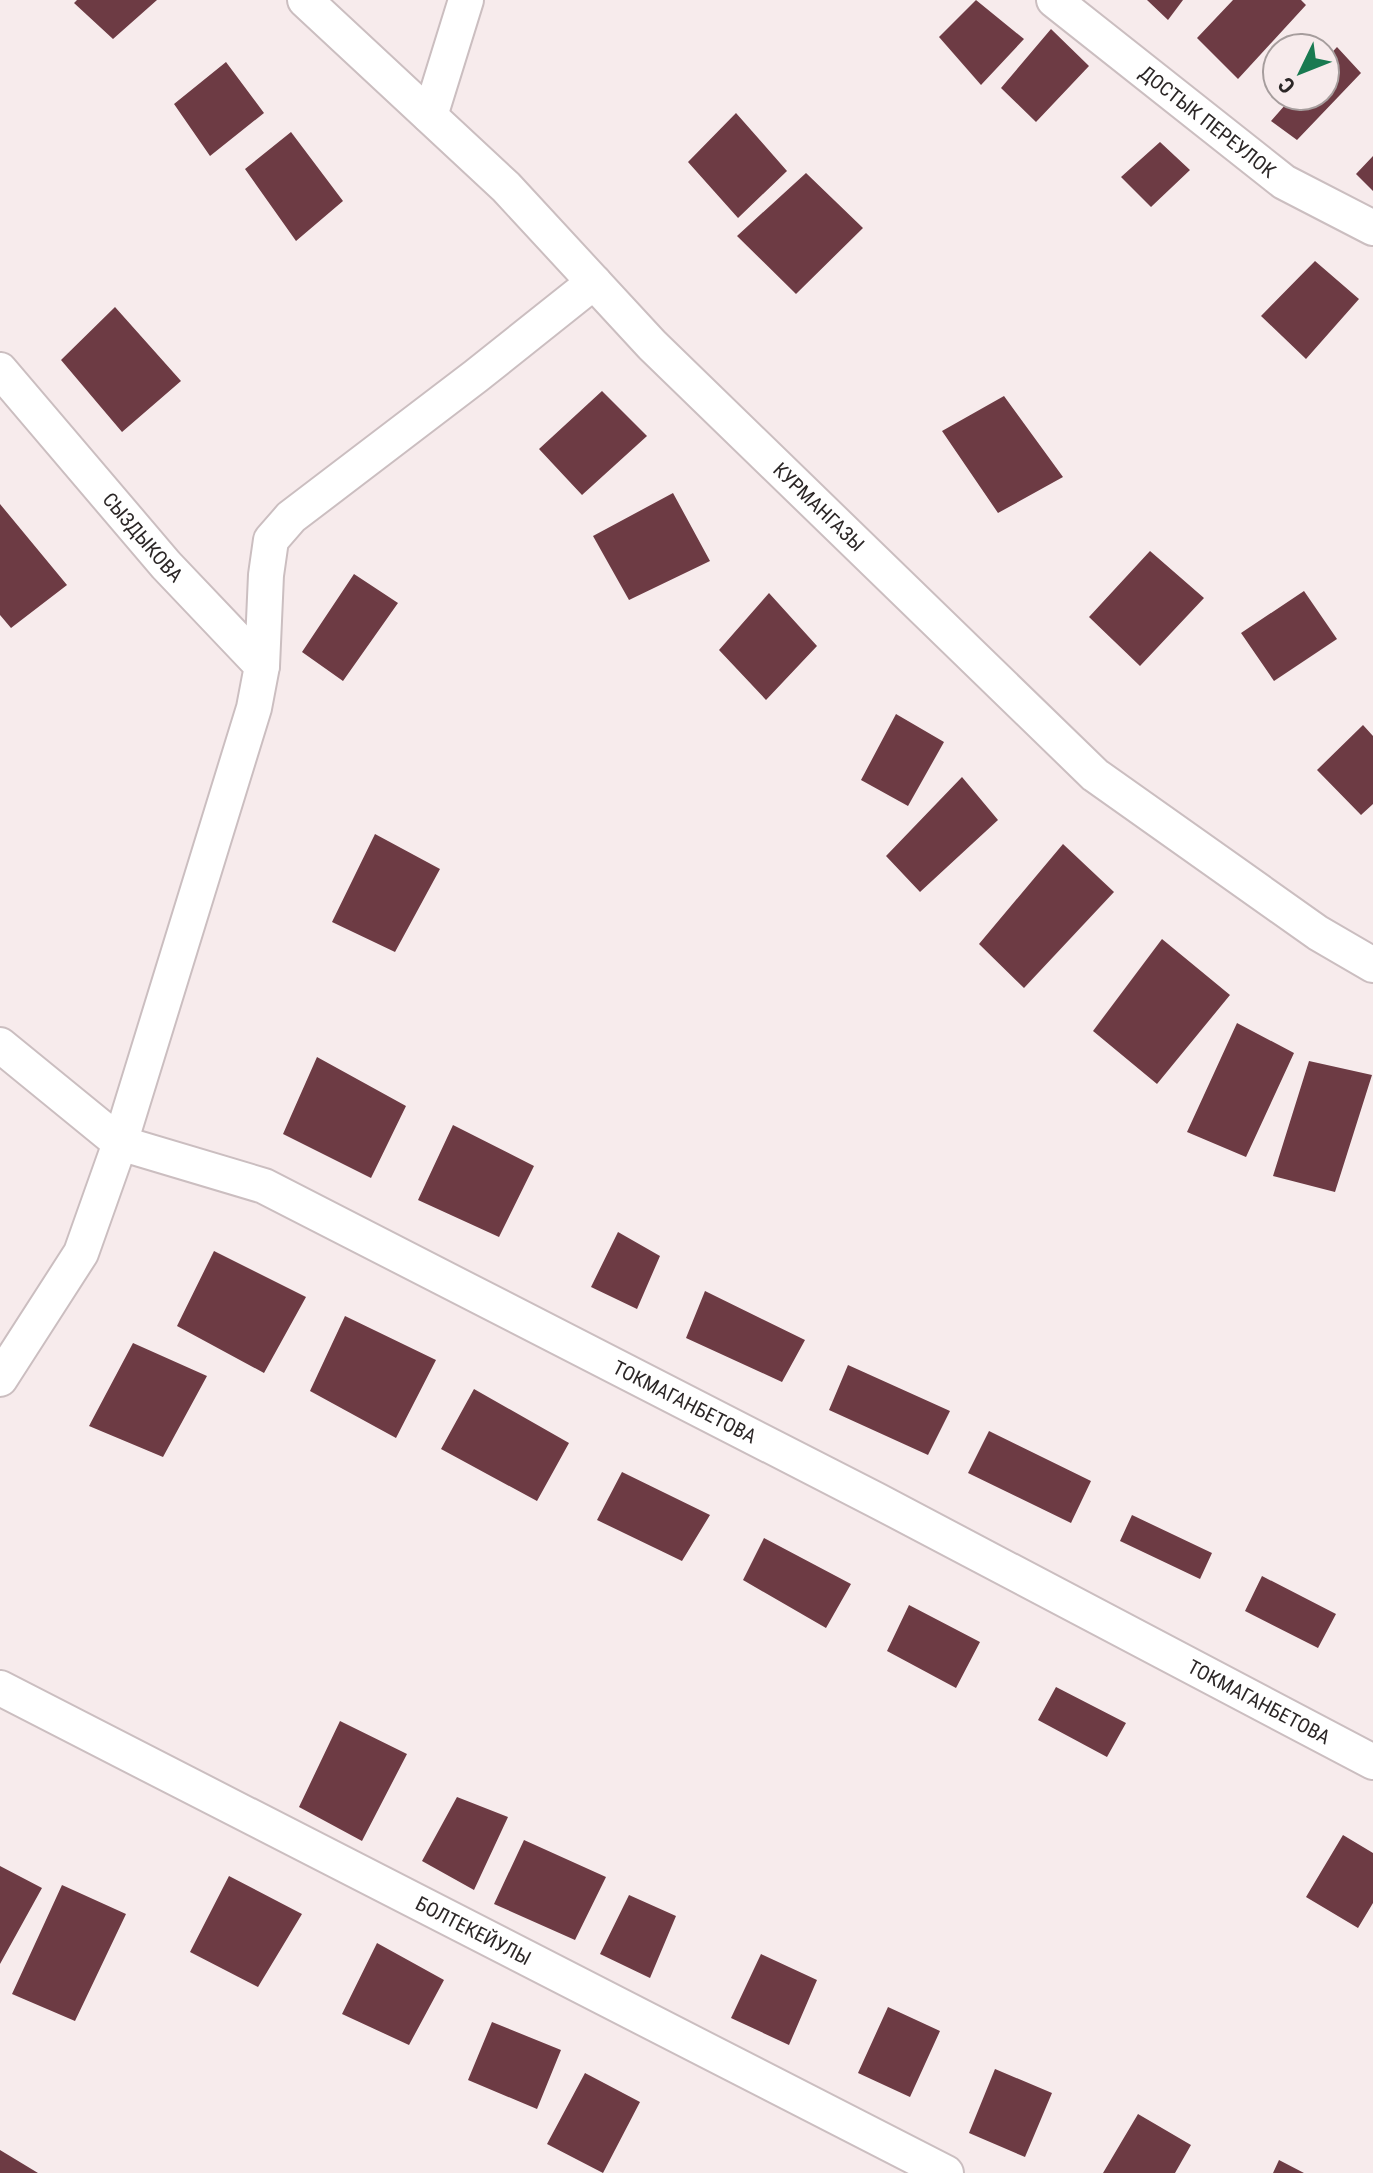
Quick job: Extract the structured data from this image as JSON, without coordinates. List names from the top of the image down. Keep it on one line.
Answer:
{"streets":{"street":["ДОСТЫК ПЕРЕУЛОК","КУРМАНГАЗЫ","СЫЗДЫКОВА","ТОКМАГАНБЕТОВА","БОЛТЕКЕЙУЛЫ"]},"north":"bottom left"}
